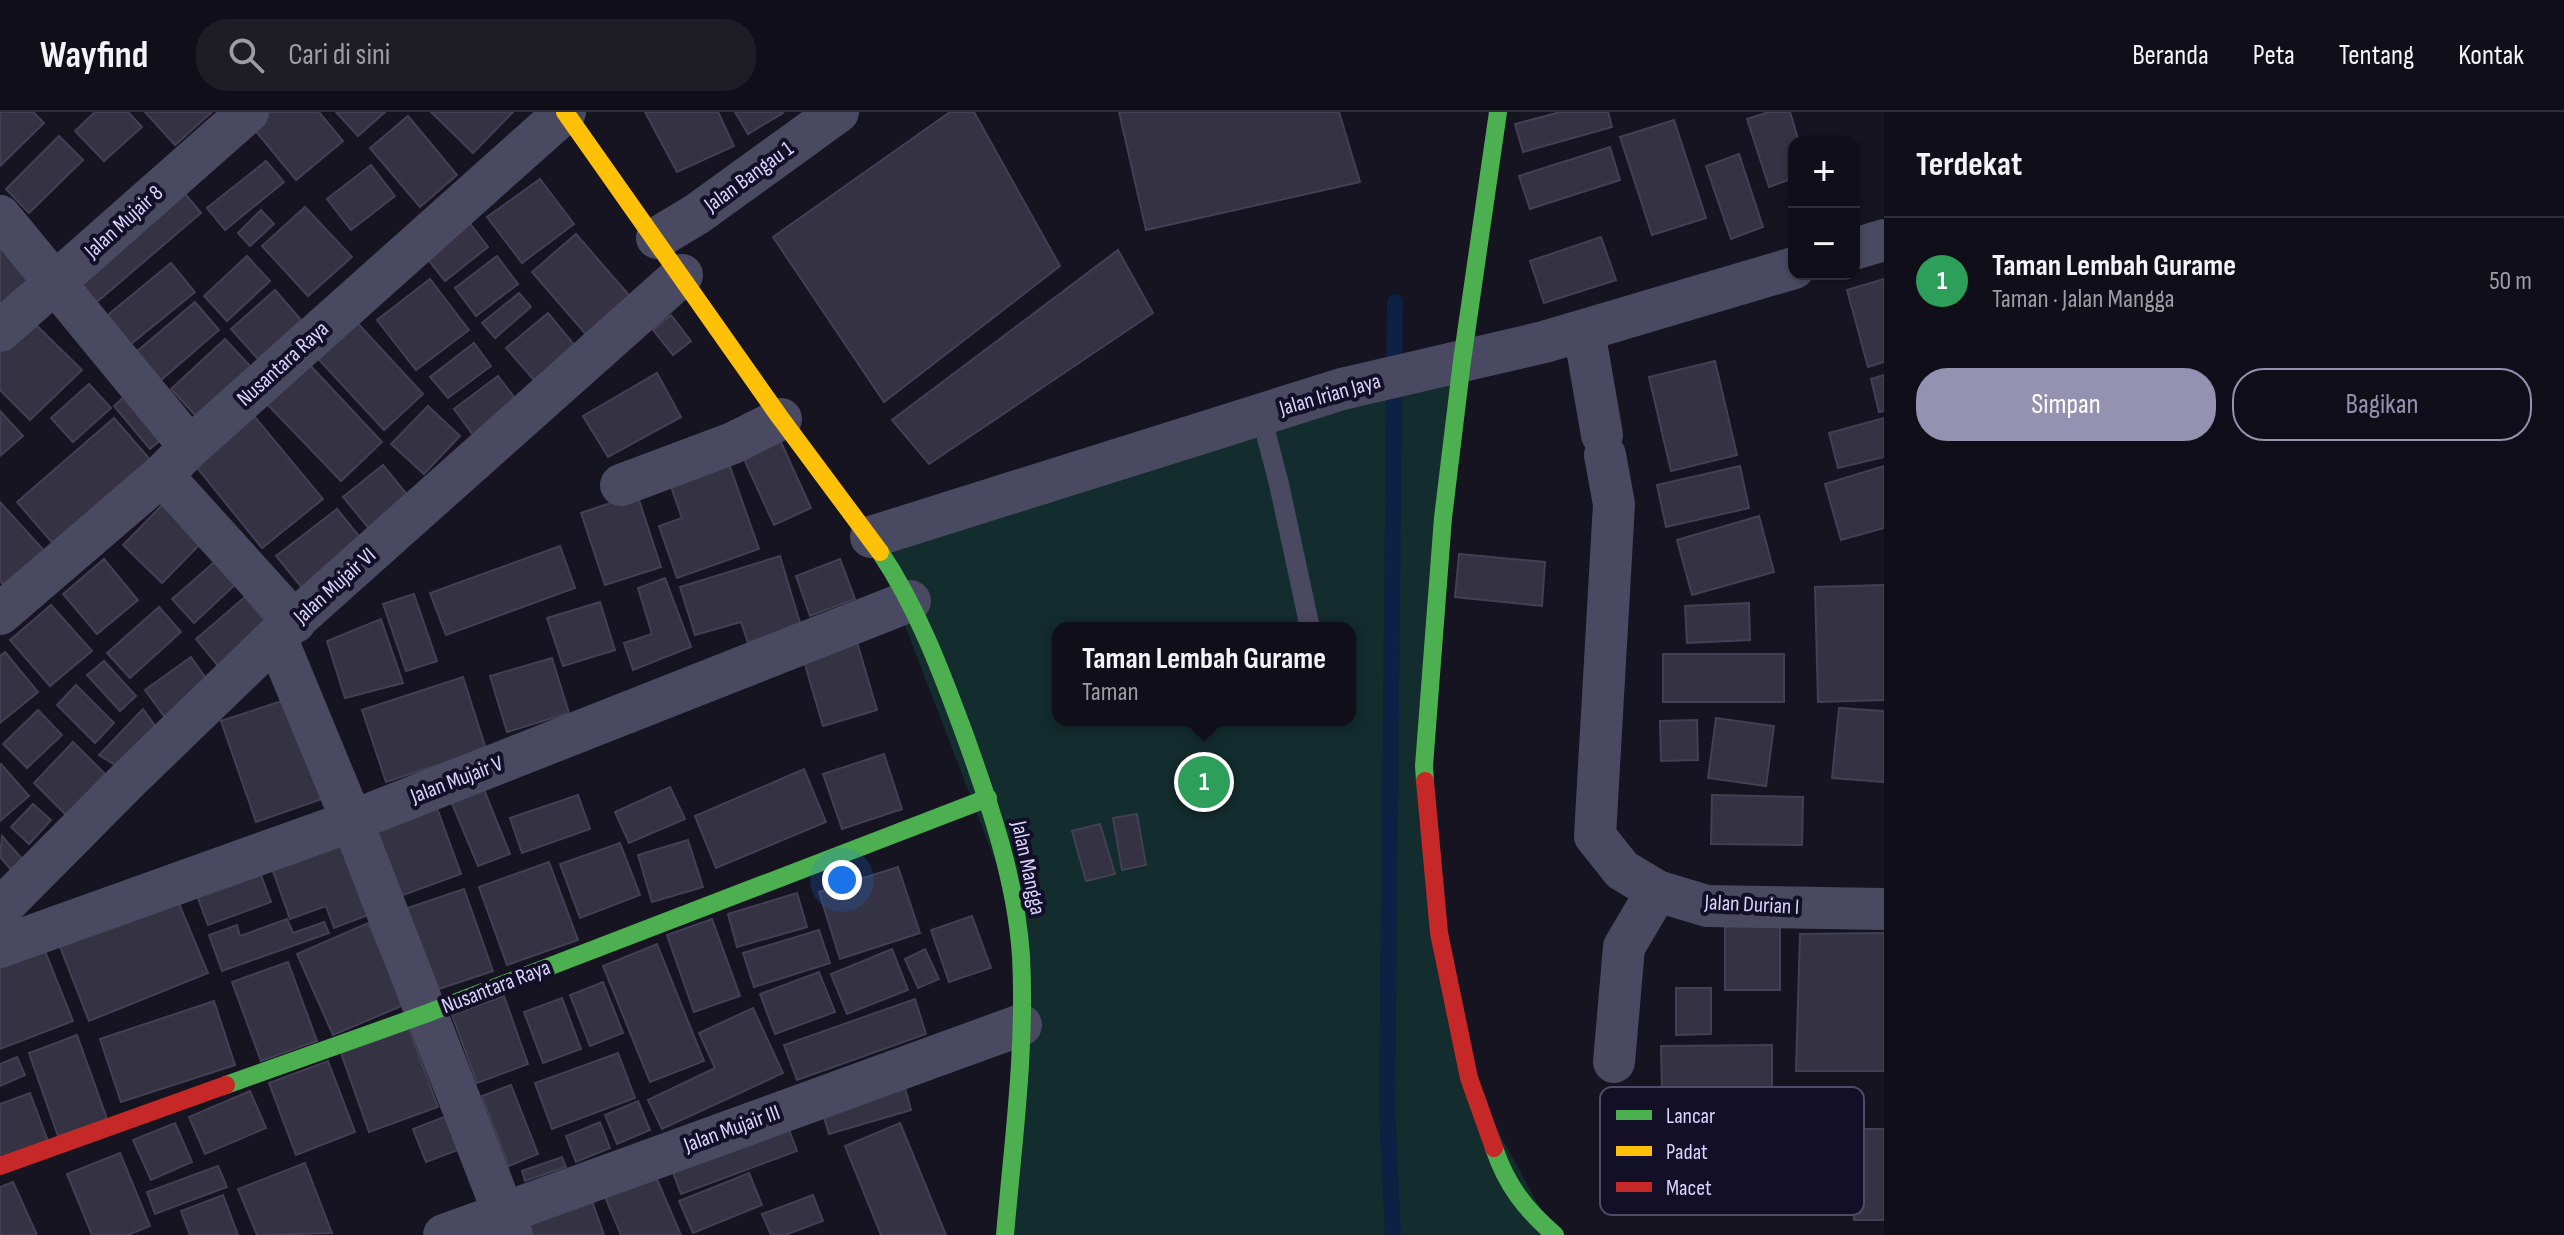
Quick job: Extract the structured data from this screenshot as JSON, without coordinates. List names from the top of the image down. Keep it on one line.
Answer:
{"streets":{"street":["Jalan Bangau 1","Jalan Mujair 8","Nusantara Raya","Jalan Irian Jaya","Jalan Mujair VI","Jalan Mujair V","Jalan Mangga","Jalan Durian I","Jalan Mujair III"]},"crossings":[["Jalan Bangau 1","Jalan Mangga"],["Nusantara Raya","Jalan Mangga"],["Jalan Irian Jaya","Jalan Mangga"],["Jalan Irian Jaya","Jalan Durian I"],["Jalan Mujair VI","Jalan Mangga"],["Jalan Mujair V","Jalan Mangga"],["Jalan Mangga","Jalan Mujair III"]],"legend":["Lancar","Padat","Macet"],"page":{"header":"Wayfind","search":"Cari di sini","nav":["Beranda","Peta","Tentang","Kontak"],"heading":"Terdekat","map_buttons":["+","−"],"list":[{"mark":"1","name":"Taman Lembah Gurame","note":"Taman · Jalan Mangga","value":"50 m"}],"buttons":["Simpan","Bagikan"],"popup":["Taman Lembah Gurame","Taman"],"pins":"1"}}
